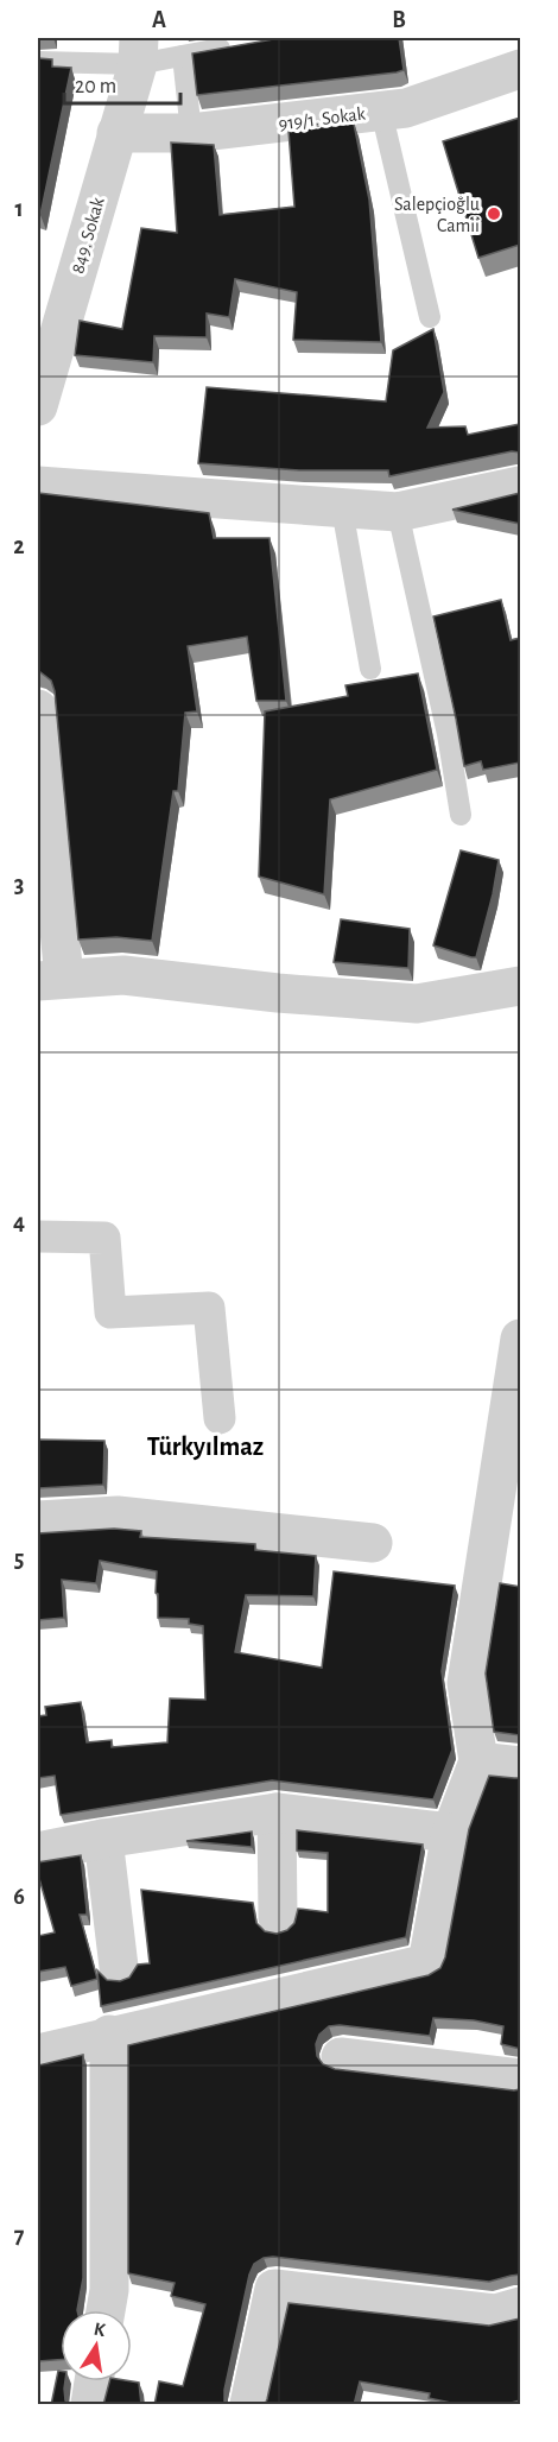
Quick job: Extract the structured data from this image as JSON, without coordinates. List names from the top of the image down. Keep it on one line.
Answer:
{"streets":{"street":["919/1. Sokak","849. Sokak"]},"crossings":[["919/1. Sokak","849. Sokak"]],"districts":["Türkyılmaz"],"places":["Salepçioğlu Camii"],"scale_bar":"20 m","north":"top","grid":{"columns":["A","B"],"rows":["1","2","3","4","5","6","7"]}}
